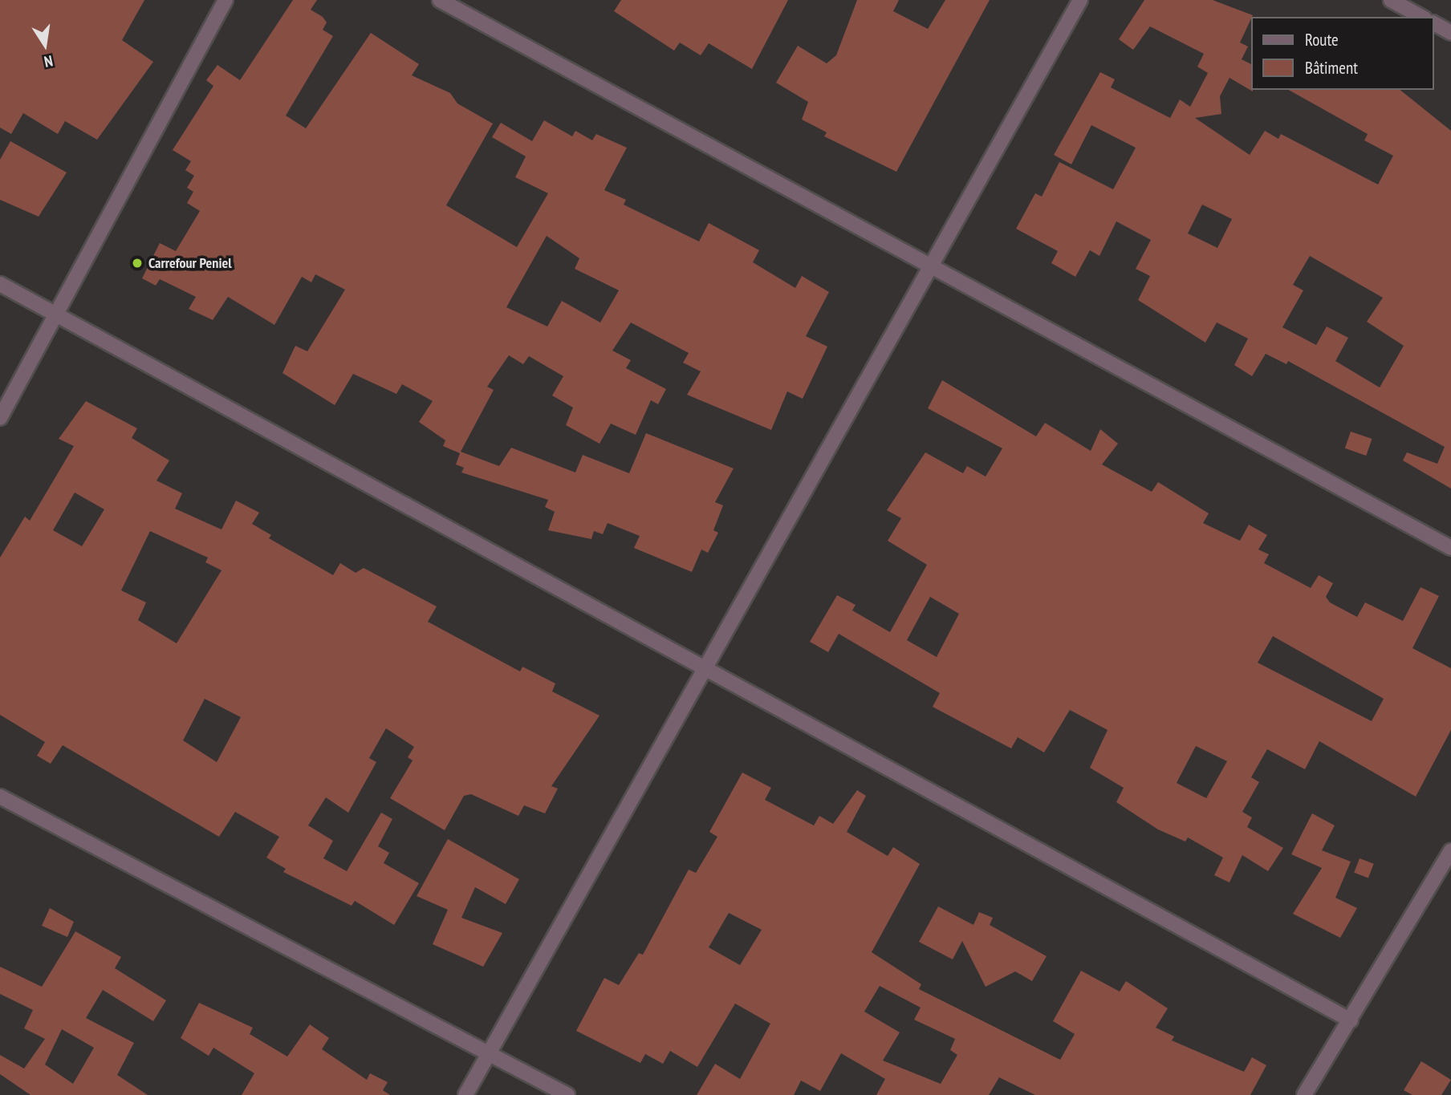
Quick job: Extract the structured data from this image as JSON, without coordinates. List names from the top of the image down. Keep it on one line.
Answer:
{"places":["Carrefour Peniel"],"legend":["Route","Bâtiment"],"north":"bottom"}
